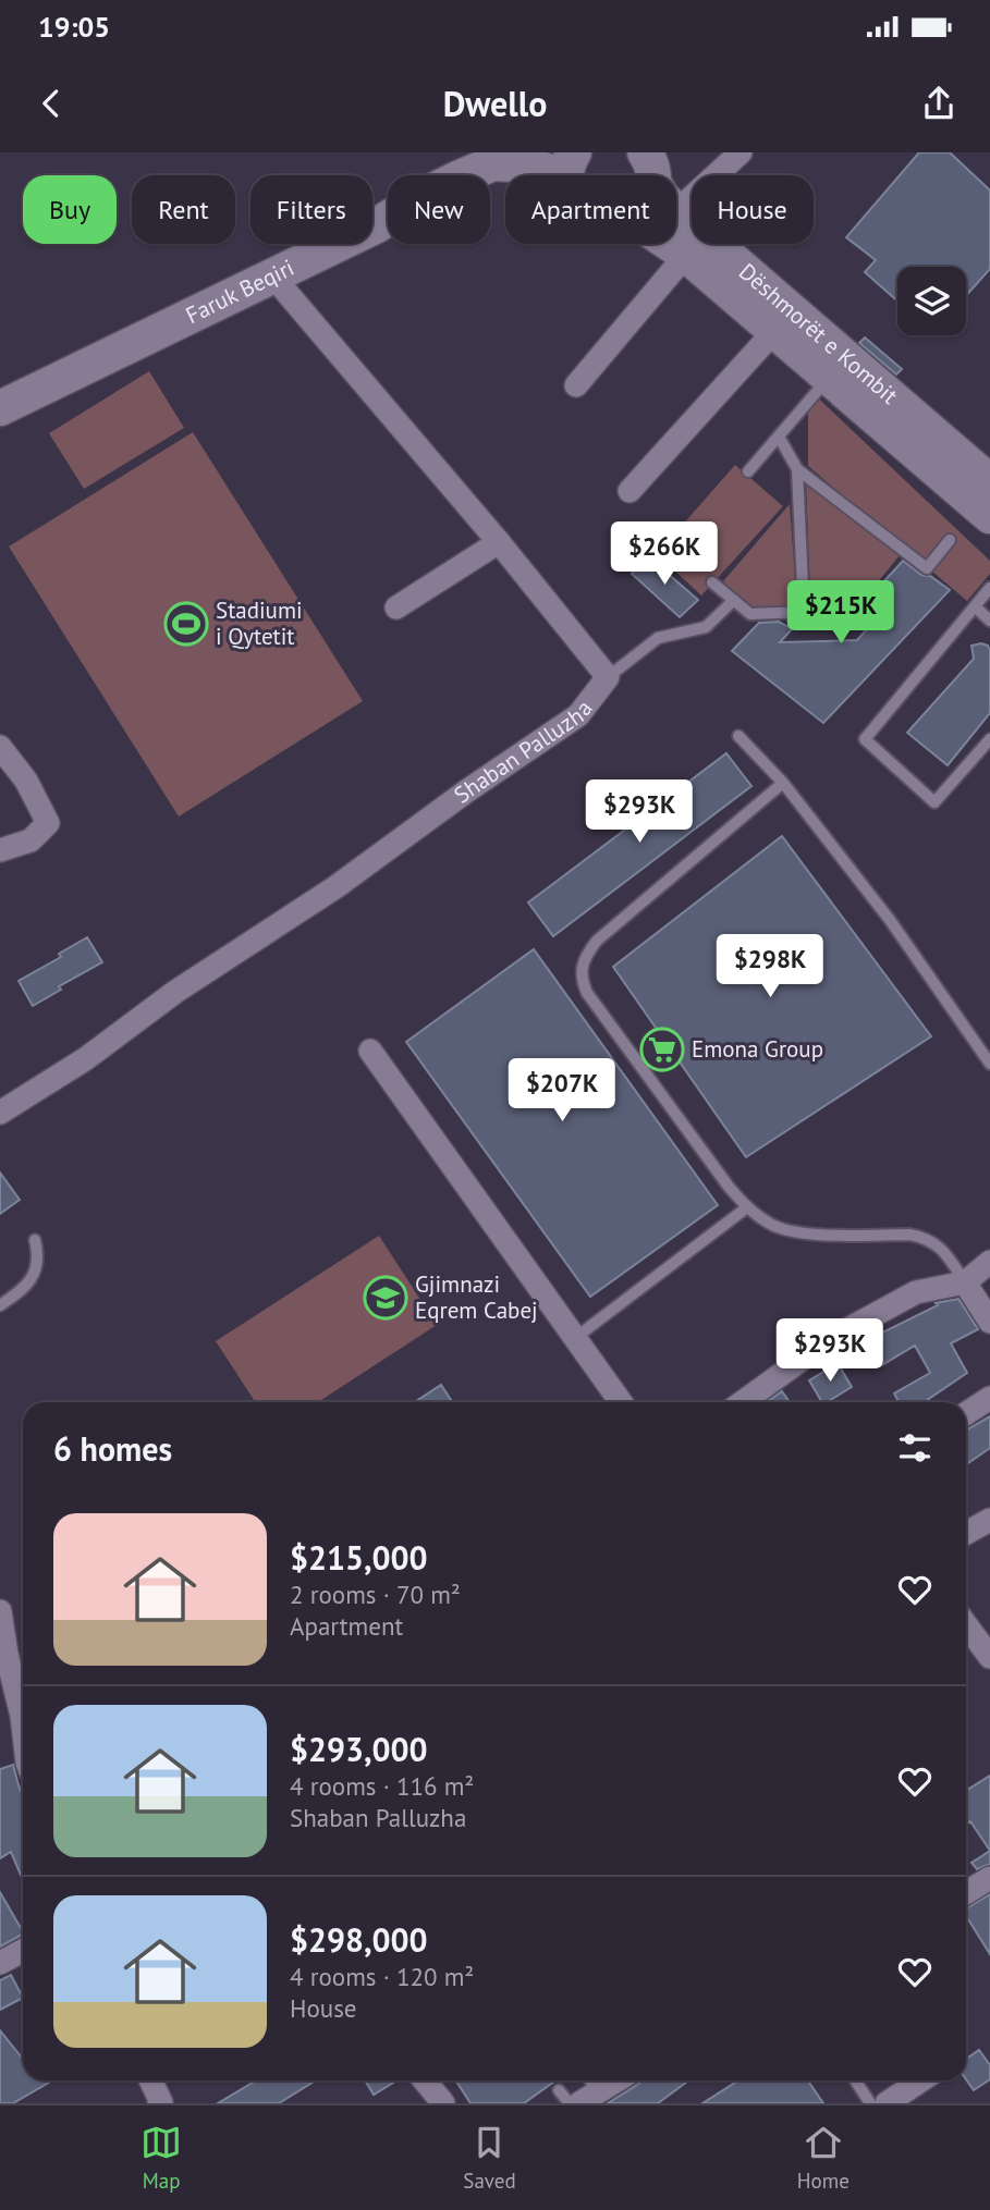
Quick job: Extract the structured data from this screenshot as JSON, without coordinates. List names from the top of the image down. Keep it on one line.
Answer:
{"streets":{"street":["Faruk Beqiri","Dëshmorët e Kombit","Shaban Palluzha"]},"crossings":[["Faruk Beqiri","Shaban Palluzha"]],"places":{"sports":["Stadiumi i Qytetit"],"supermarket":["Emona Group"],"school or university":["Gjimnazi Eqrem Cabej"]},"page":{"status":"19:05","header":"Dwello","chip":["Buy","Rent","Filters","New","Apartment","House"],"price":["$266K","$215K","$293K","$298K","$207K","$293K"],"heading":"6 homes","list":[{"name":"$215,000","note":"2 rooms · 70 m² · Apartment"},{"name":"$293,000","note":"4 rooms · 116 m² · Shaban Palluzha"},{"name":"$298,000","note":"4 rooms · 120 m² · House"}],"tabs":["Map","Saved","Home"]}}
